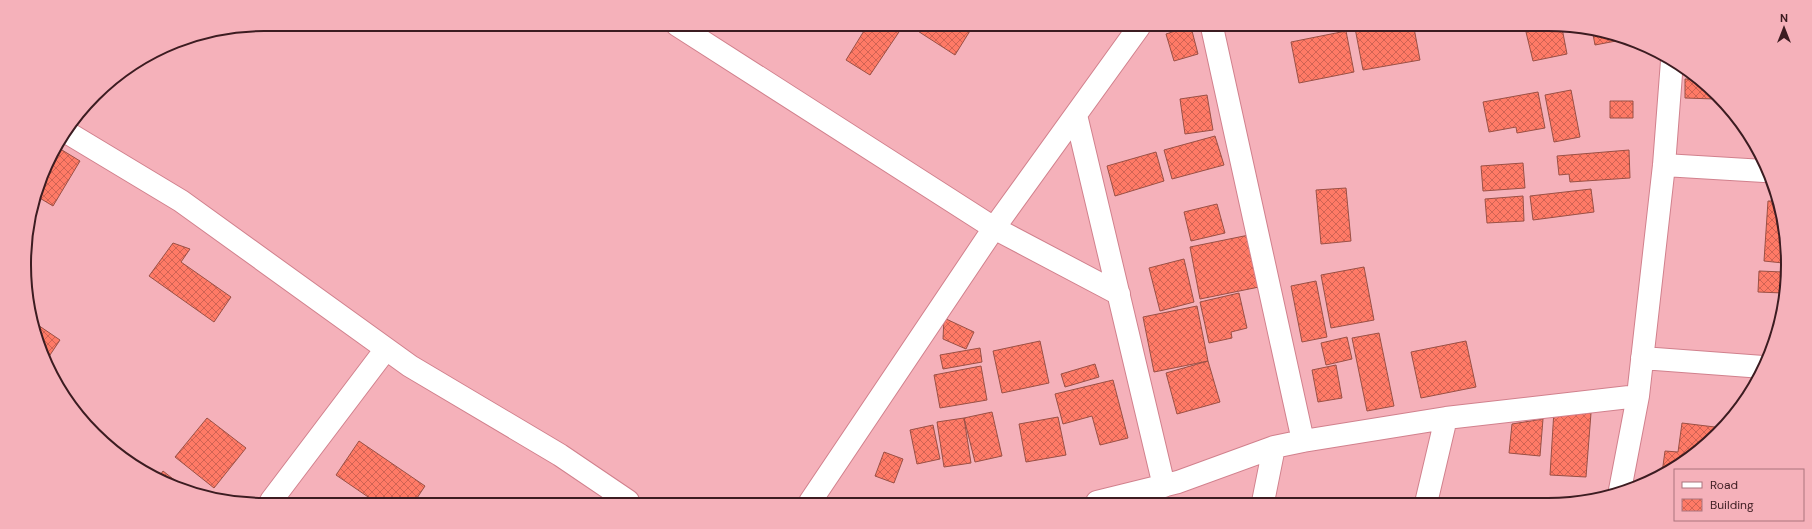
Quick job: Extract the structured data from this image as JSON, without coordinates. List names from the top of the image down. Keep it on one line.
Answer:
{"legend":["Road","Building"],"north":"top"}
